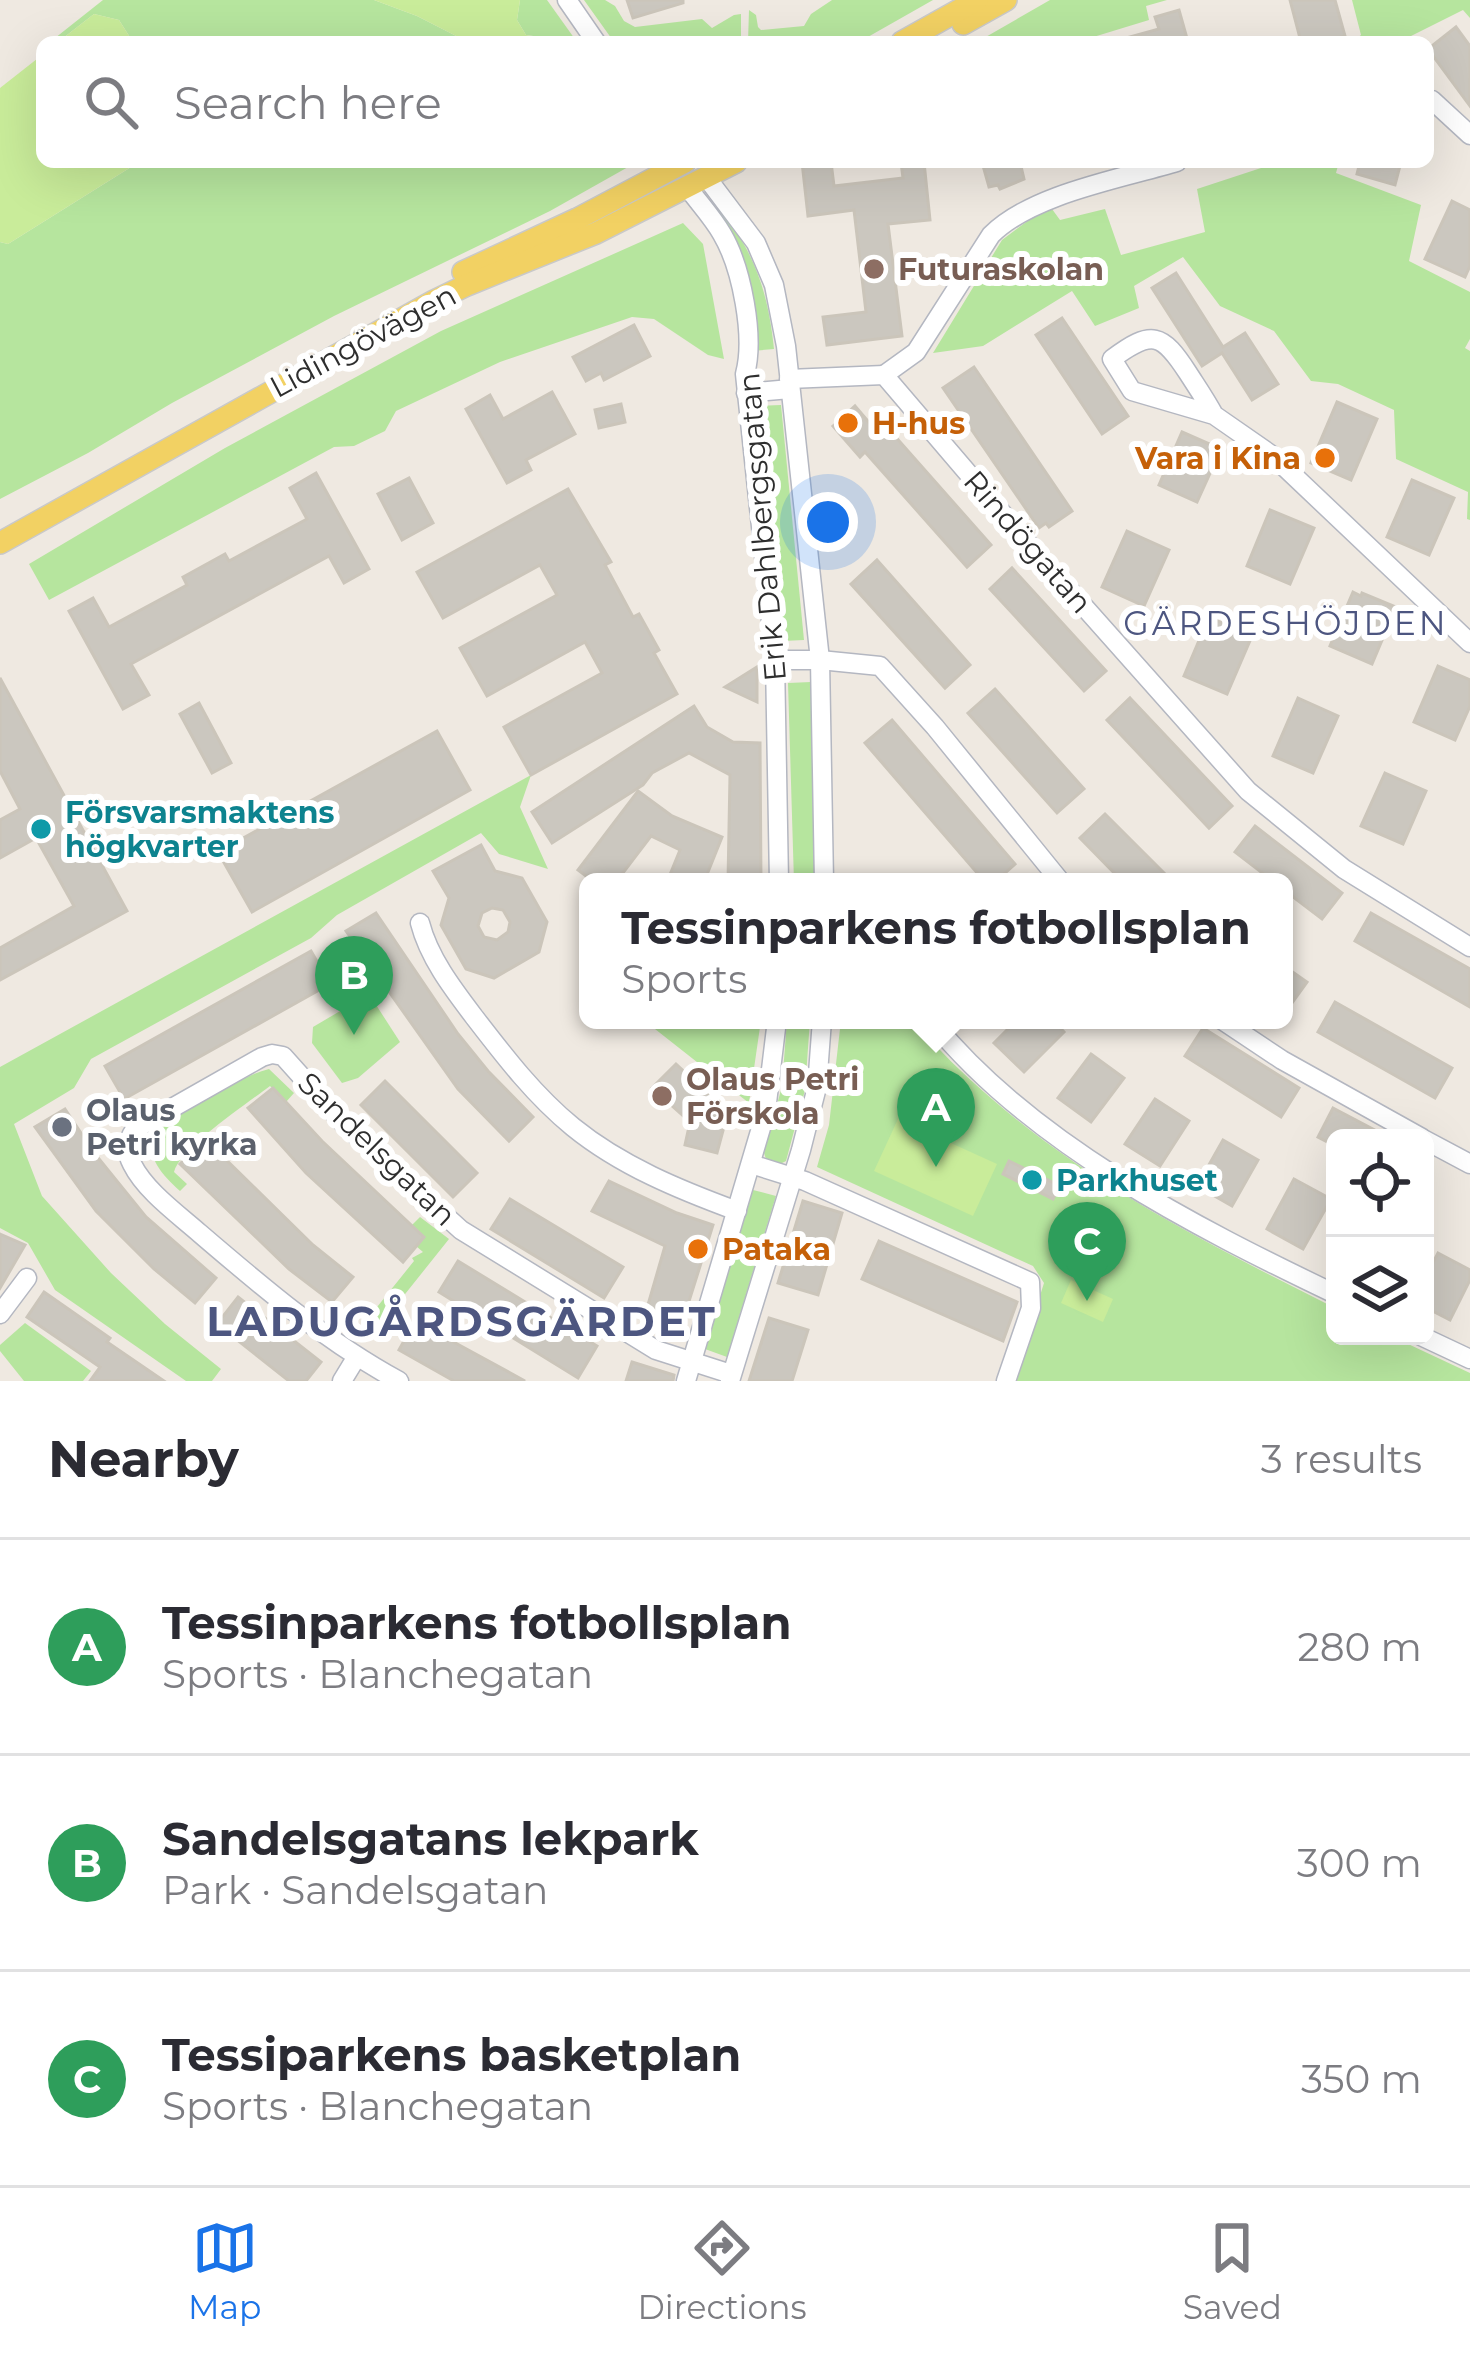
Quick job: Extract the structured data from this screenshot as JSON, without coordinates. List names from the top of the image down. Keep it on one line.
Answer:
{"streets":{"main road":["Lidingövägen"],"street":["Erik Dahlbergsgatan","Rindögatan","Sandelsgatan"]},"crossings":[["Lidingövägen","Erik Dahlbergsgatan"]],"districts":["GÄRDESHÖJDEN","LADUGÅRDSGÄRDET"],"places":["Futuraskolan","H-hus","Vara i Kina","Försvarsmaktens högkvarter","Olaus Petri Förskola","Olaus Petri kyrka","Parkhuset","Pataka"],"page":{"search":"Search here","popup":["Tessinparkens fotbollsplan","Sports"],"pins":["B","A","C"],"heading":["Nearby","3 results"],"list":[{"mark":"A","name":"Tessinparkens fotbollsplan","note":"Sports · Blanchegatan","value":"280 m"},{"mark":"B","name":"Sandelsgatans lekpark","note":"Park · Sandelsgatan","value":"300 m"},{"mark":"C","name":"Tessiparkens basketplan","note":"Sports · Blanchegatan","value":"350 m"}],"nav":["Map","Directions","Saved"]}}
